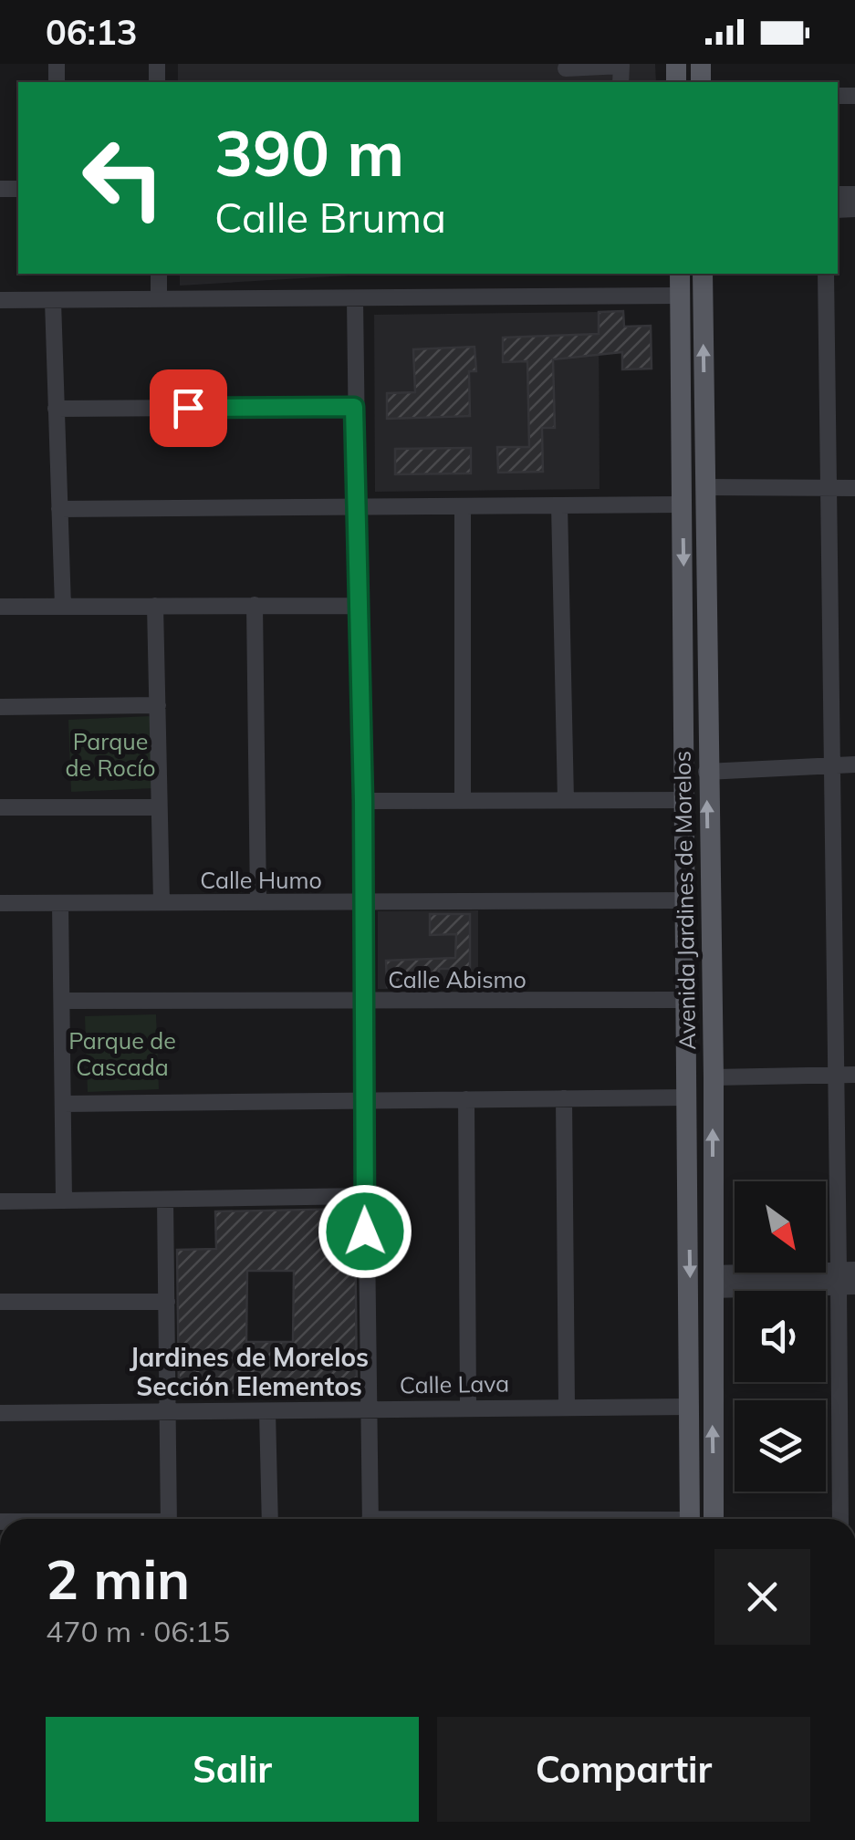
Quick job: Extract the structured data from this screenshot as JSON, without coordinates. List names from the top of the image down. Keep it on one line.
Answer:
{"streets":{"main road":["Avenida Jardines de Morelos"],"street":["Calle Humo","Calle Abismo","Calle Lava"]},"crossings":[["Calle Humo","Avenida Jardines de Morelos"],["Avenida Jardines de Morelos","Calle Abismo"],["Avenida Jardines de Morelos","Calle Lava"]],"districts":["Jardines de Morelos Sección Elementos"],"parks":["Parque de Rocío","Parque de Cascada"],"north":"bottom right","page":{"status":"06:13","turn":["390 m","Calle Bruma"],"heading":["2 min","470 m · 06:15"],"buttons":["Salir","Compartir"]}}
